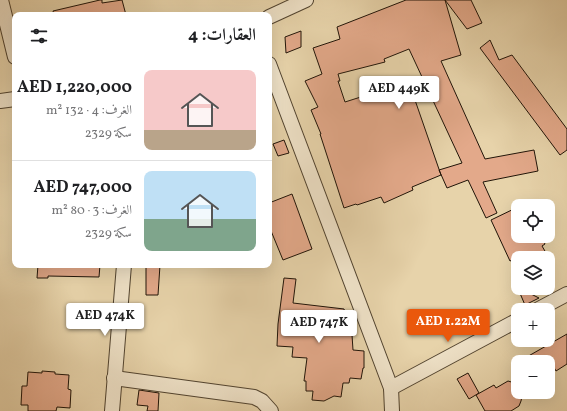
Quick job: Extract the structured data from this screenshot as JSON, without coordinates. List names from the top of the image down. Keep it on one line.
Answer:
{"page":{"heading":"العقارات: 4","list":[{"name":"AED 1,220,000","note":"الغرف: 4 · 132 m² · سكة 2329"},{"name":"AED 747,000","note":"الغرف: 3 · 80 m² · سكة 2329"}],"price":["AED 449K","AED 474K","AED 1.22M","AED 747K"],"map_buttons":["+","−"]}}
